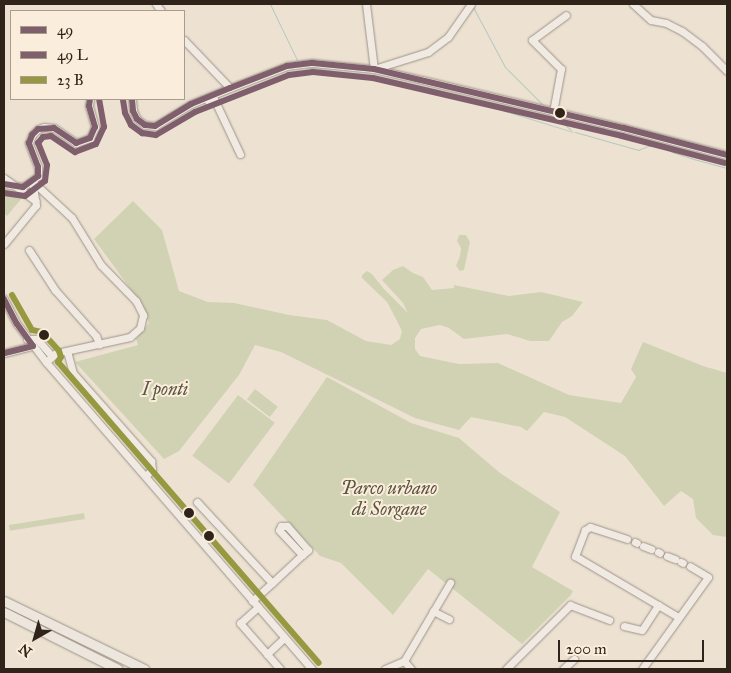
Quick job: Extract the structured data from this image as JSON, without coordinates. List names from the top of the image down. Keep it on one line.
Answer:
{"parks":["I ponti","Parco urbano di Sorgane"],"lines":["transit line 49"],"legend":["49","49 L","23 B"],"scale_bar":"200 m","north":"bottom left"}
